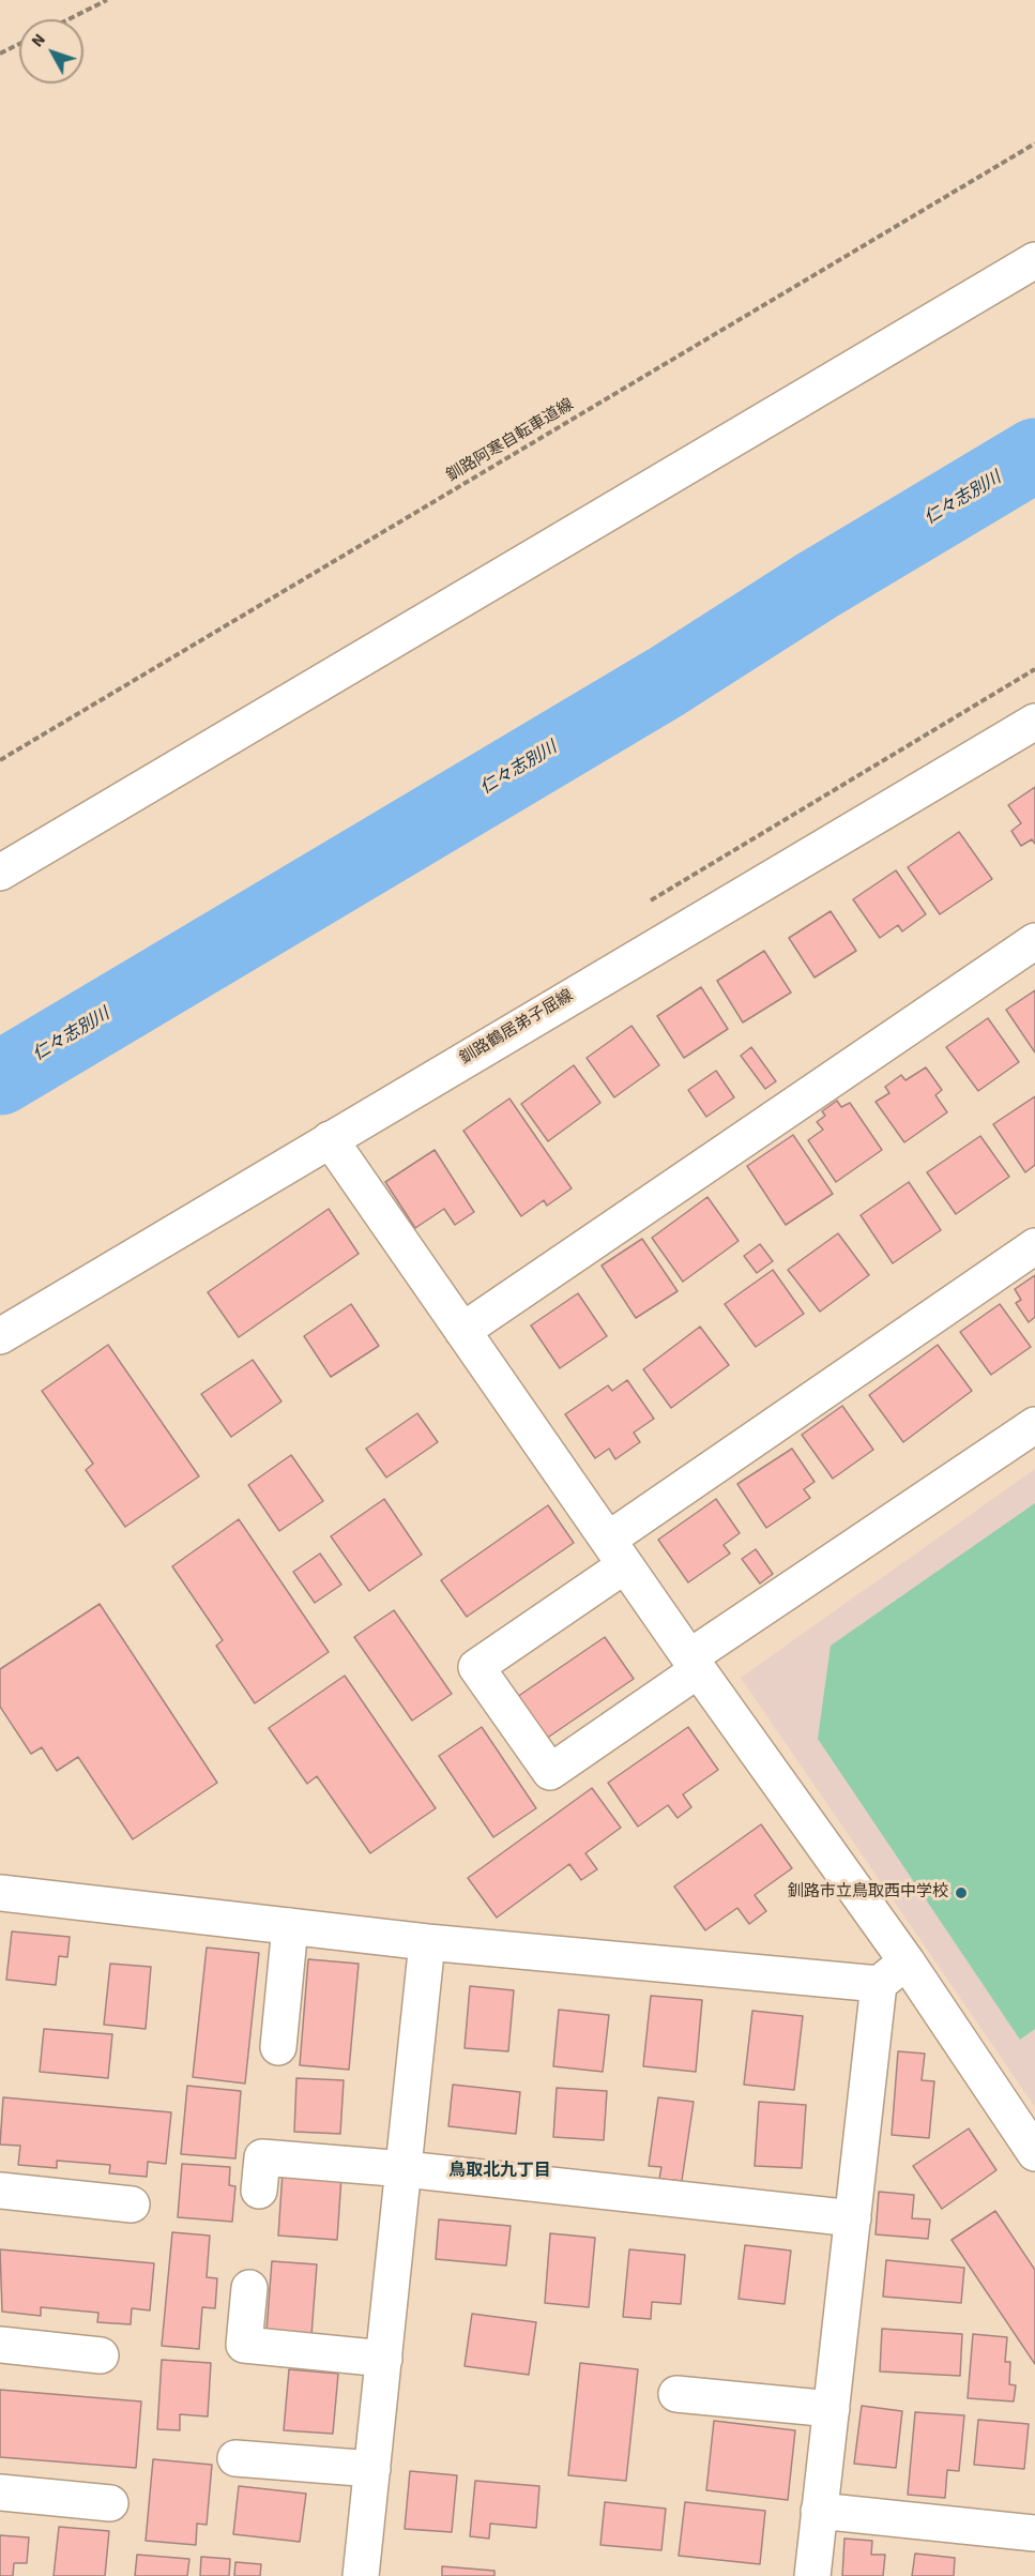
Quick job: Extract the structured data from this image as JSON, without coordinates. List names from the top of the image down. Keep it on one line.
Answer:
{"streets":{"street":["釧路鶴居弟子屈線"],"path":["釧路阿寒自転車道線"]},"districts":["鳥取北九丁目"],"water":["仁々志別川"],"places":["釧路市立鳥取西中学校"],"north":"top left"}
